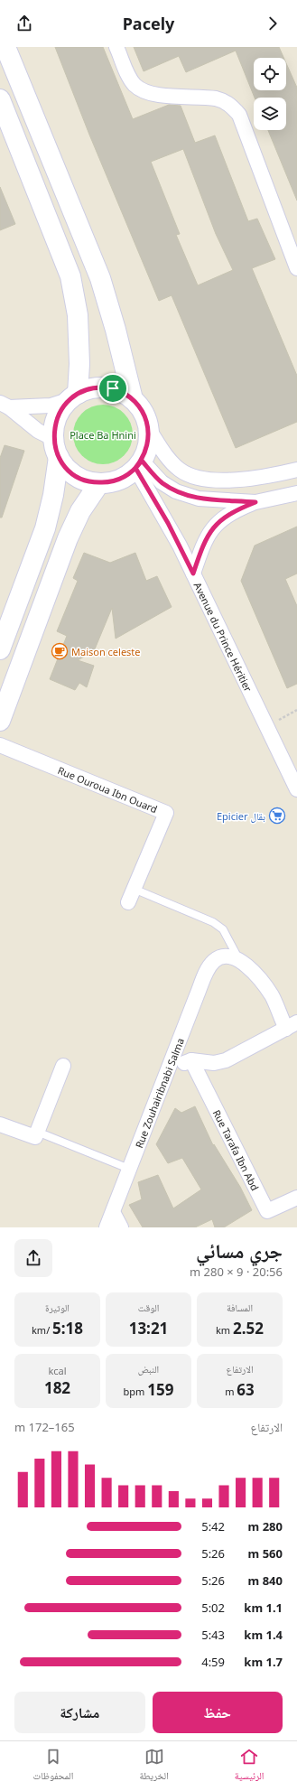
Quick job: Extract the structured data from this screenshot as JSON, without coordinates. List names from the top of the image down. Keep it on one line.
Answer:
{"streets":{"street":["Avenue du Prince Héritier","Rue Ouroua Ibn Ouard","Rue Zouhairibnabi Salma","Rue Tarafa Ibn Abd"]},"parks":["Place Ba Hnini"],"places":{"cafe":["Maison celeste"],"supermarket":["Epicier بقال"]},"page":{"header":"Pacely","heading":["جري مسائي","20:56 · 9 × 280 m"],"stats":[["المسافة","2.52 km"],["الوقت","13:21"],["الوتيرة","5:18 /km"],["الارتفاع","63 m"],["النبض","159 bpm"],["kcal","182"]],"chart":["الارتفاع","165–172 m"],"list":[{"name":"280 m","note":"5:42"},{"name":"560 m","note":"5:26"},{"name":"840 m","note":"5:26"},{"name":"1.1 km","note":"5:02"},{"name":"1.4 km","note":"5:43"},{"name":"1.7 km","note":"4:59"}],"buttons":["حفظ","مشاركة"],"tabs":["الرئيسية","الخريطة","المحفوظات"]}}
